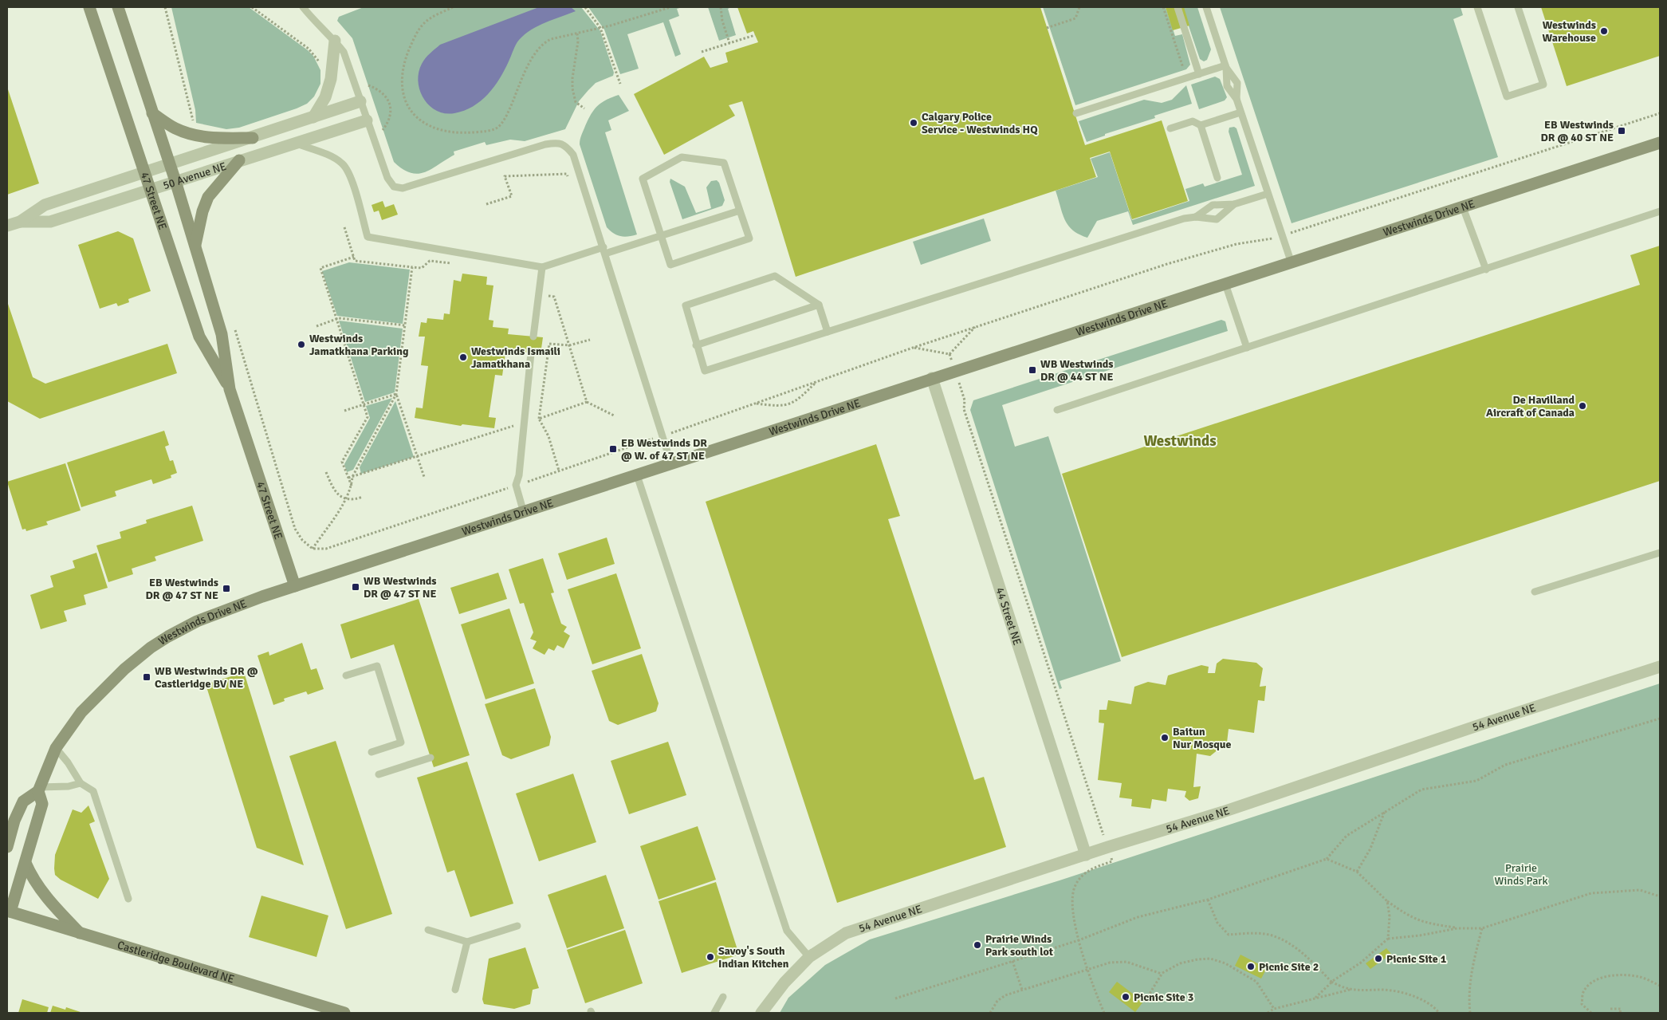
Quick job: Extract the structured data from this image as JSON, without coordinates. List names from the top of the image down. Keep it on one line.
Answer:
{"streets":{"street":["50 Avenue NE","47 Street NE","Westwinds Drive NE","44 Street NE","54 Avenue NE","Castleridge Boulevard NE"]},"crossings":[["50 Avenue NE","47 Street NE"],["47 Street NE","Westwinds Drive NE"],["Westwinds Drive NE","44 Street NE"],["Westwinds Drive NE","Castleridge Boulevard NE"],["44 Street NE","54 Avenue NE"]],"districts":["Westwinds"],"parks":["Prairie Winds Park"],"places":{"other":["Westwinds Warehouse","Calgary Police Service - Westwinds HQ","Westwinds Jamatkhana Parking","Westwinds Ismaili Jamatkhana","De Havilland Aircraft of Canada","Baitun Nur Mosque","Prairie Winds Park south lot","Savoy's South Indian Kitchen","Picnic Site 1","Picnic Site 2","Picnic Site 3"],"transit":["EB Westwinds DR @ 40 ST NE","WB Westwinds DR @ 44 ST NE","EB Westwinds DR @ W. of 47 ST NE","WB Westwinds DR @ 47 ST NE","EB Westwinds DR @ 47 ST NE","WB Westwinds DR @ Castleridge BV NE"]}}
